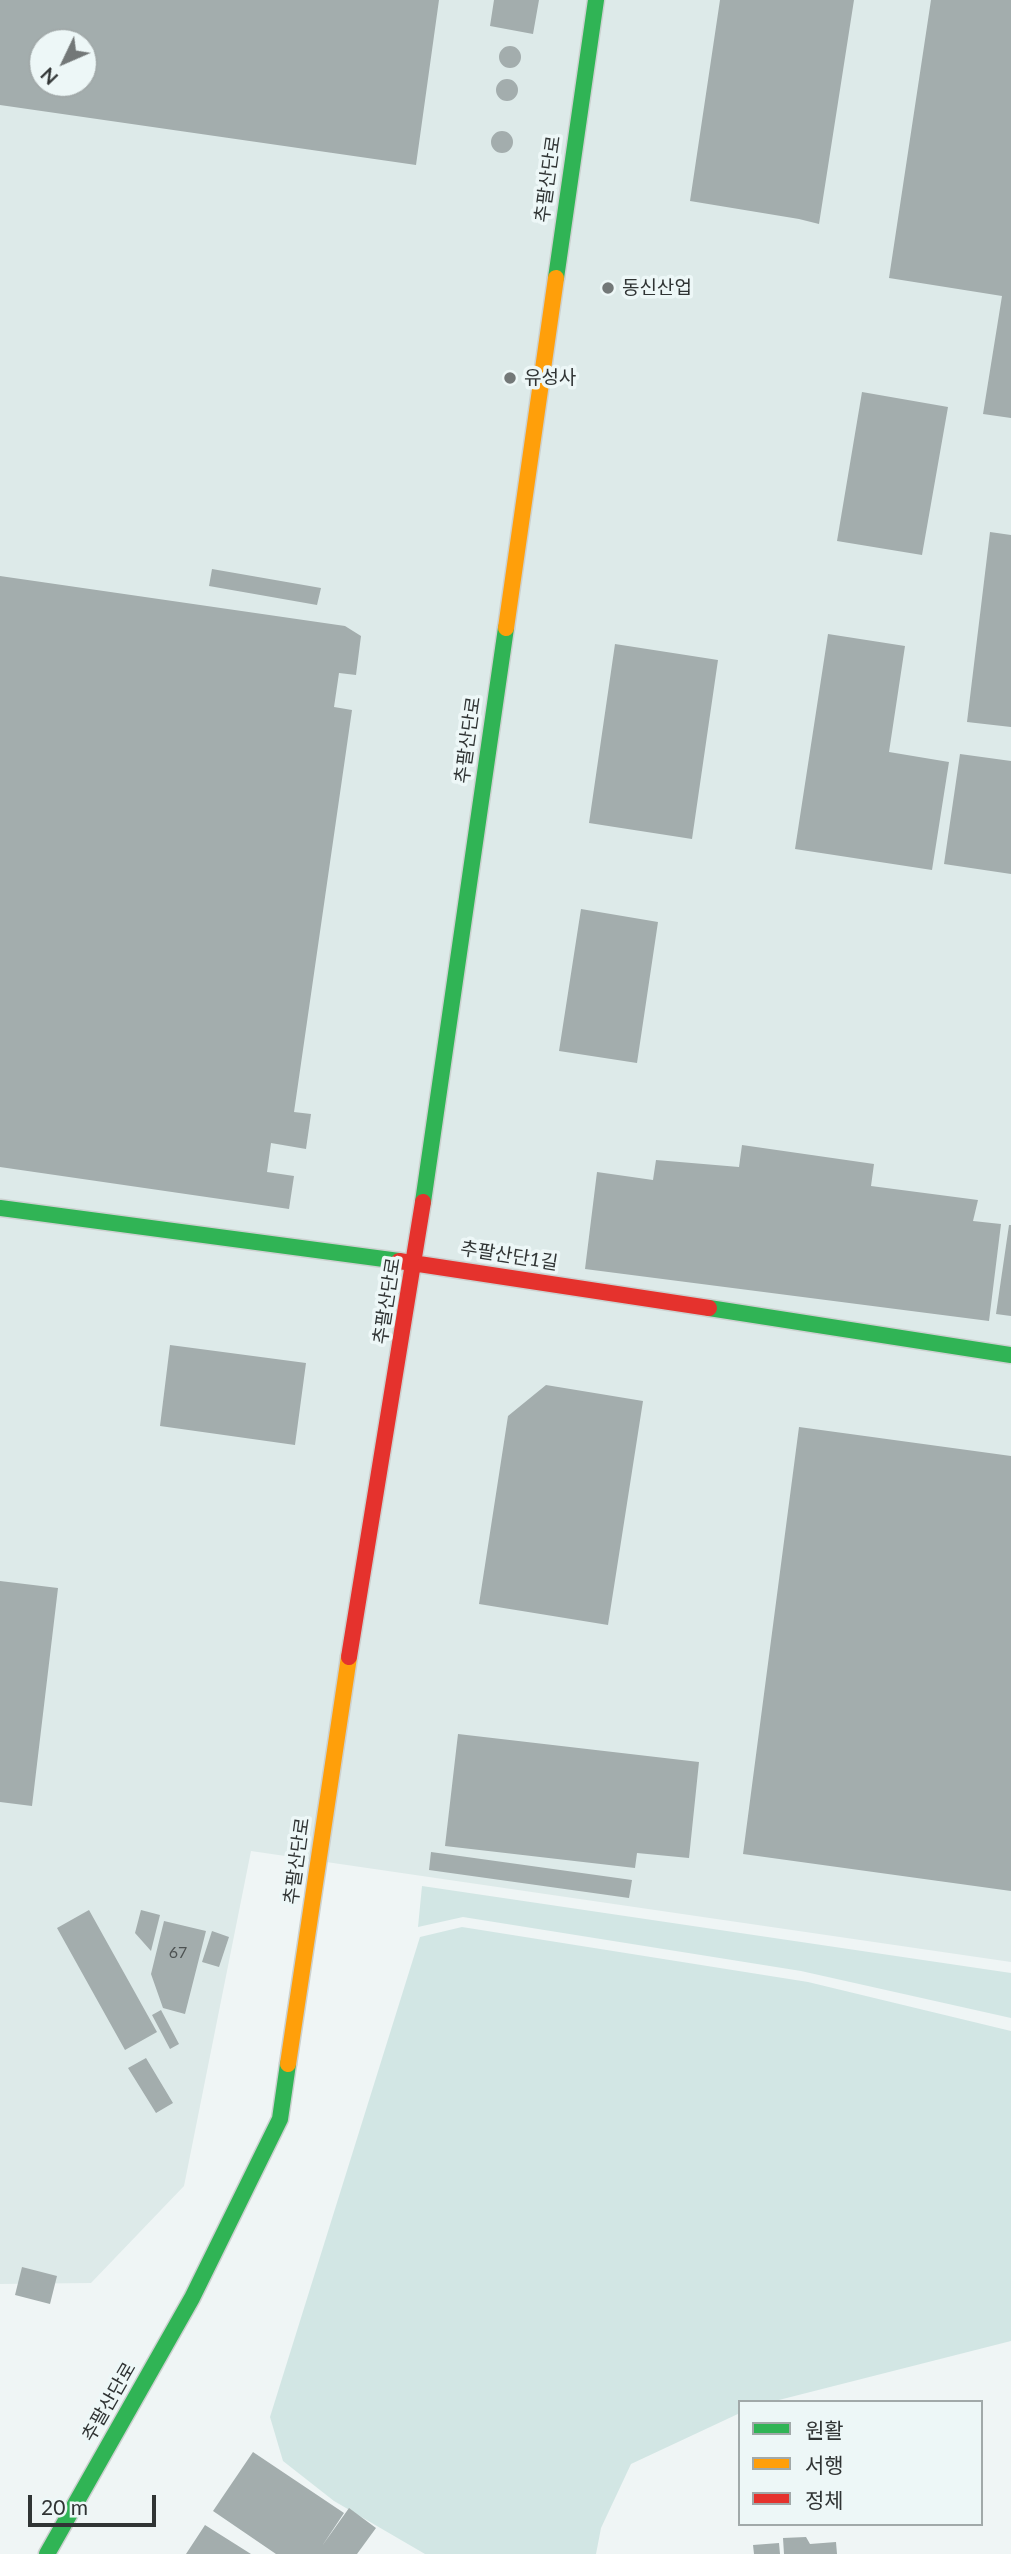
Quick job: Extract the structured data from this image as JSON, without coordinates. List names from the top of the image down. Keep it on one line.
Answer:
{"streets":{"street":["추팔산단로","추팔산단1길"]},"crossings":[["추팔산단로","추팔산단1길"]],"places":["동신산업","유성사"],"house_numbers":["67"],"legend":["원활","서행","정체"],"scale_bar":"20 m","north":"bottom left"}
